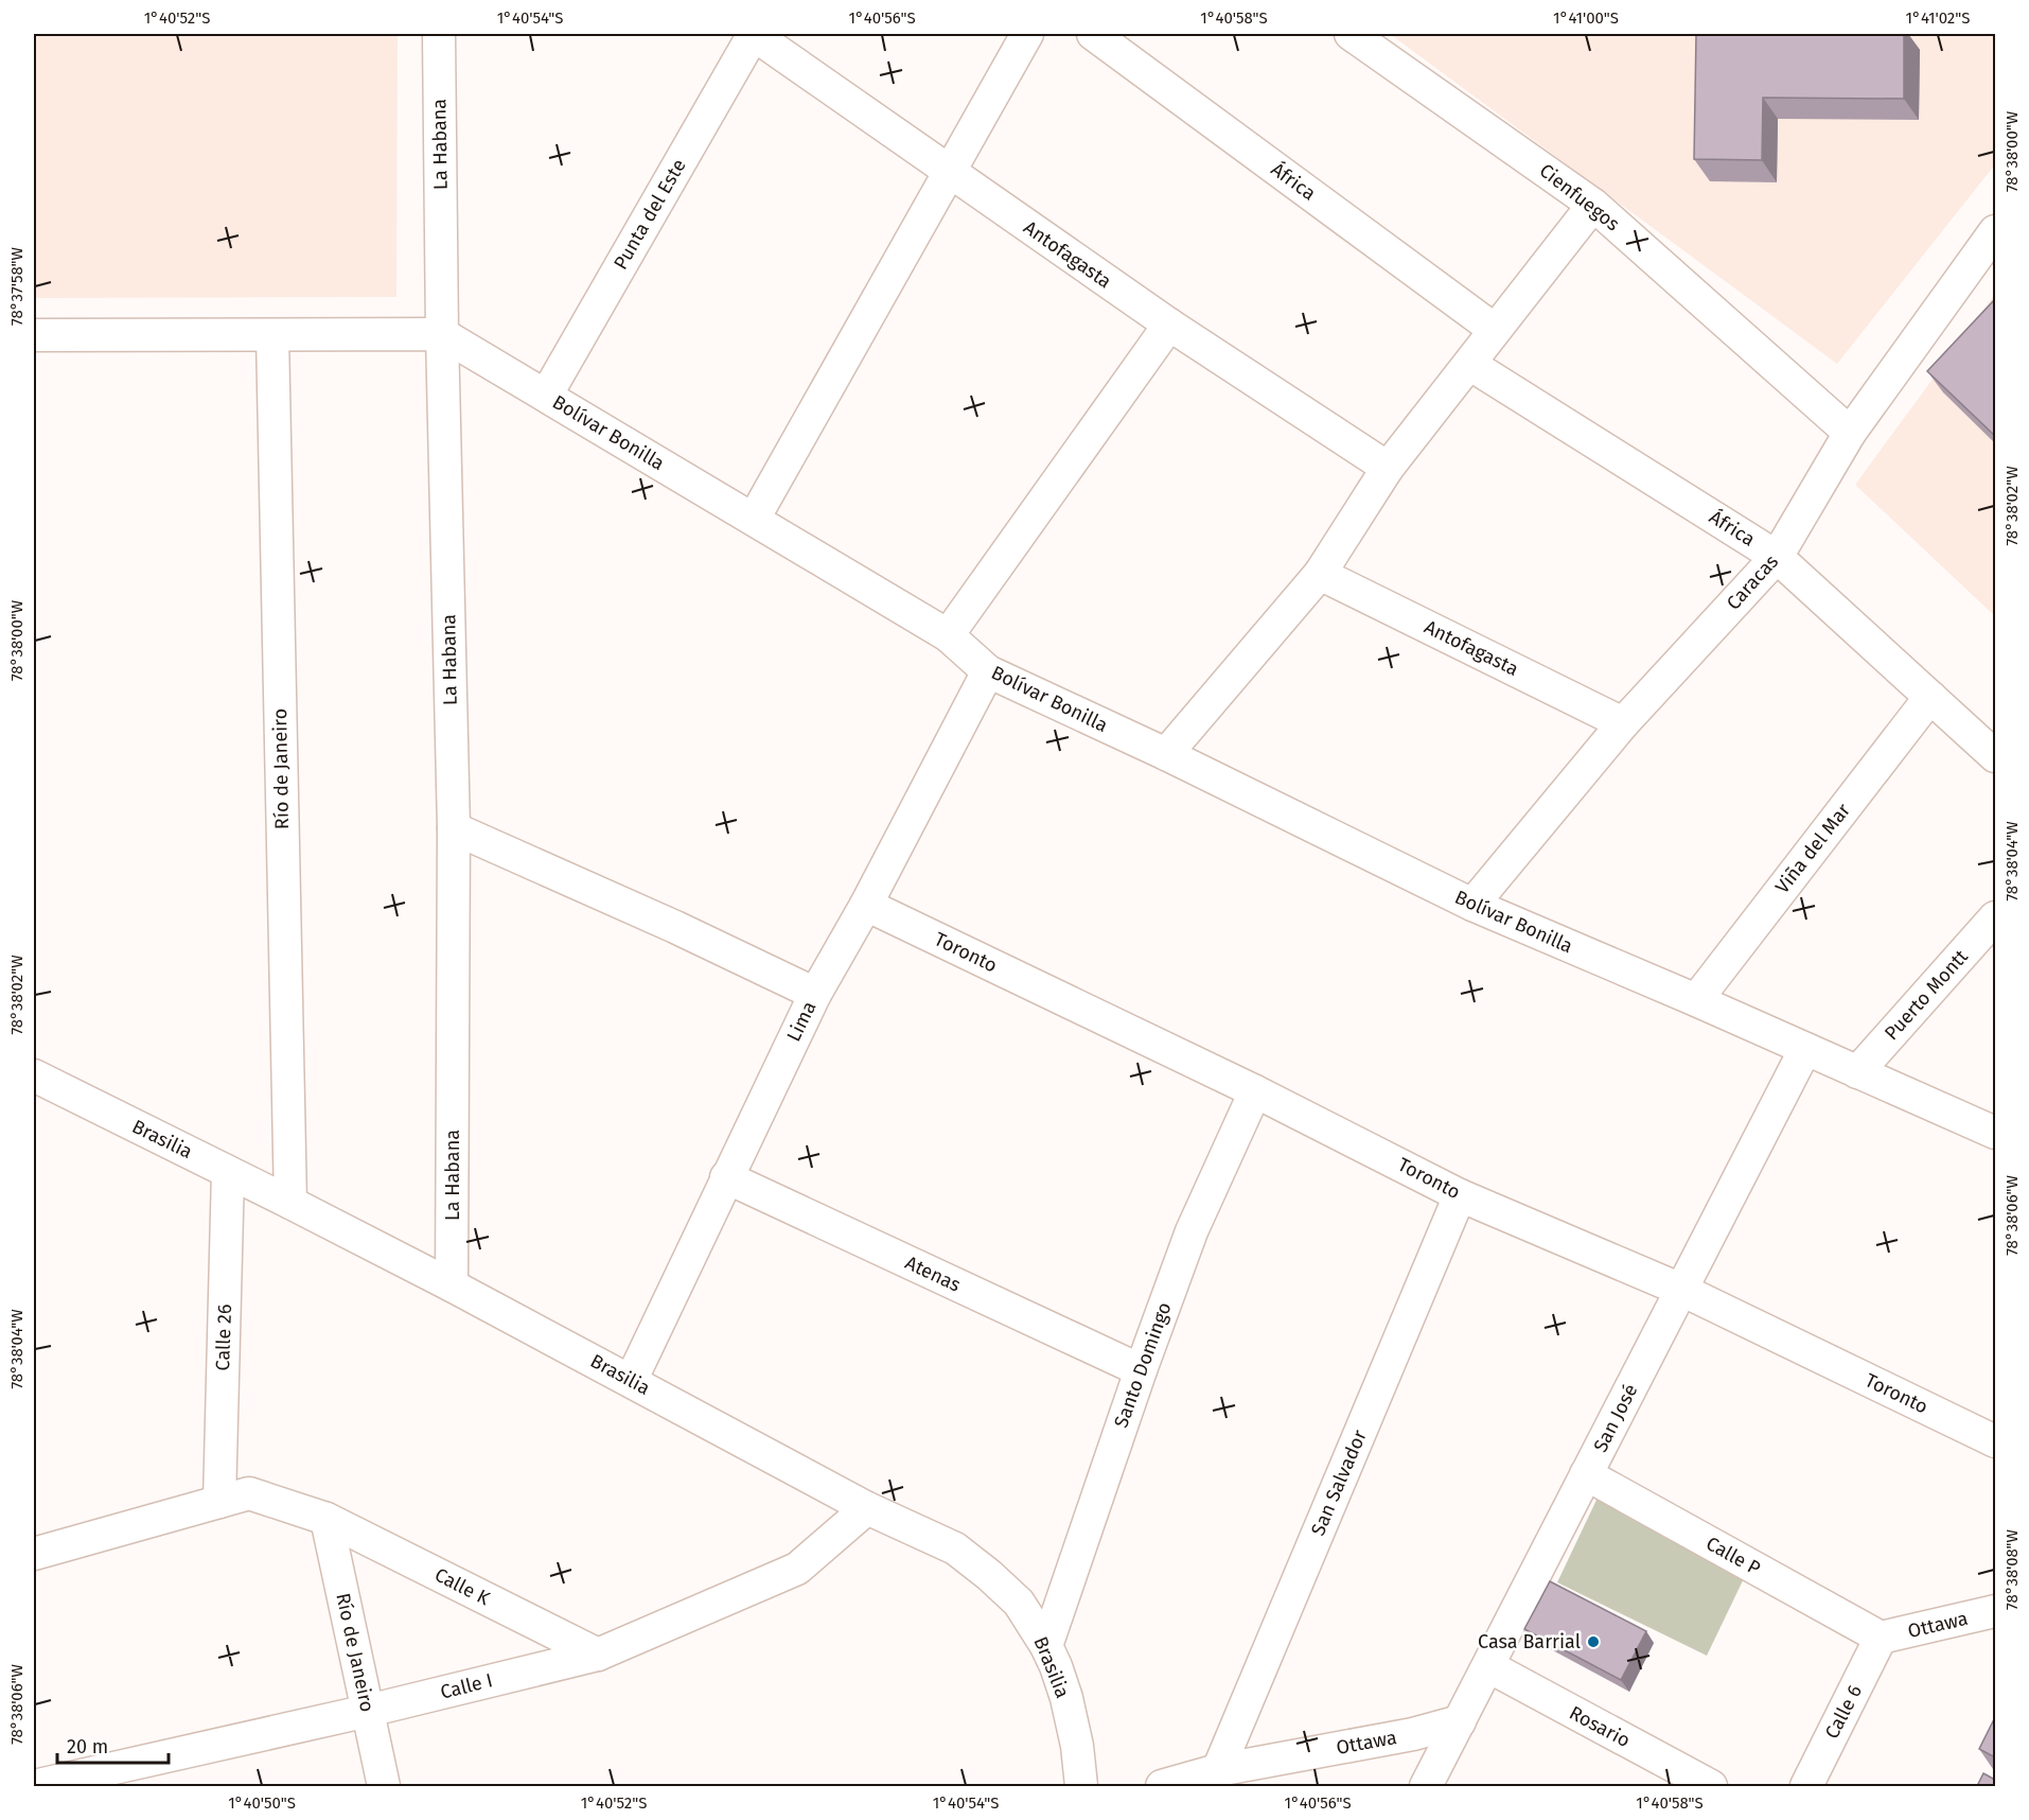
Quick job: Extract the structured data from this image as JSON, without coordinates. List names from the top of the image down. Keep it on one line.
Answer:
{"streets":{"street":["La Habana","África","Cienfuegos","Punta del Este","Antofagasta","Bolívar Bonilla","Caracas","Río de Janeiro","Viña del Mar","Toronto","Puerto Montt","Lima","Brasilia","Atenas","Calle 26","Santo Domingo","San José","San Salvador","Calle P","Calle K","Ottawa","Calle I","Calle 6","Rosario"]},"crossings":[["La Habana","Bolívar Bonilla"],["La Habana","Brasilia"],["África","Caracas"],["África","Viña del Mar"],["Cienfuegos","Caracas"],["Punta del Este","Antofagasta"],["Punta del Este","Bolívar Bonilla"],["Antofagasta","Caracas"],["Bolívar Bonilla","Caracas"],["Bolívar Bonilla","Viña del Mar"],["Bolívar Bonilla","Puerto Montt"],["Bolívar Bonilla","Lima"],["Bolívar Bonilla","San José"],["Río de Janeiro","Brasilia"],["Río de Janeiro","Calle K"],["Río de Janeiro","Calle I"],["Toronto","Lima"],["Toronto","Santo Domingo"],["Toronto","San José"],["Toronto","San Salvador"],["Lima","Brasilia"],["Lima","Atenas"],["Brasilia","Calle 26"],["Brasilia","Santo Domingo"],["Brasilia","Calle I"],["Atenas","Santo Domingo"],["Calle 26","Calle K"],["San José","Calle P"],["San José","Ottawa"],["San José","Rosario"],["San Salvador","Ottawa"],["Calle P","Ottawa"],["Calle P","Calle 6"],["Calle K","Calle I"],["Ottawa","Calle 6"]],"places":["Casa Barrial"],"scale_bar":"20 m","coordinates":["1°40'52\"S","1°40'54\"S","1°40'56\"S","1°40'58\"S","1°41'00\"S","1°41'02\"S","78°38'00\"W","78°37'58\"W","78°38'02\"W","78°38'04\"W","78°38'06\"W","78°38'08\"W","1°40'50\"S"]}
